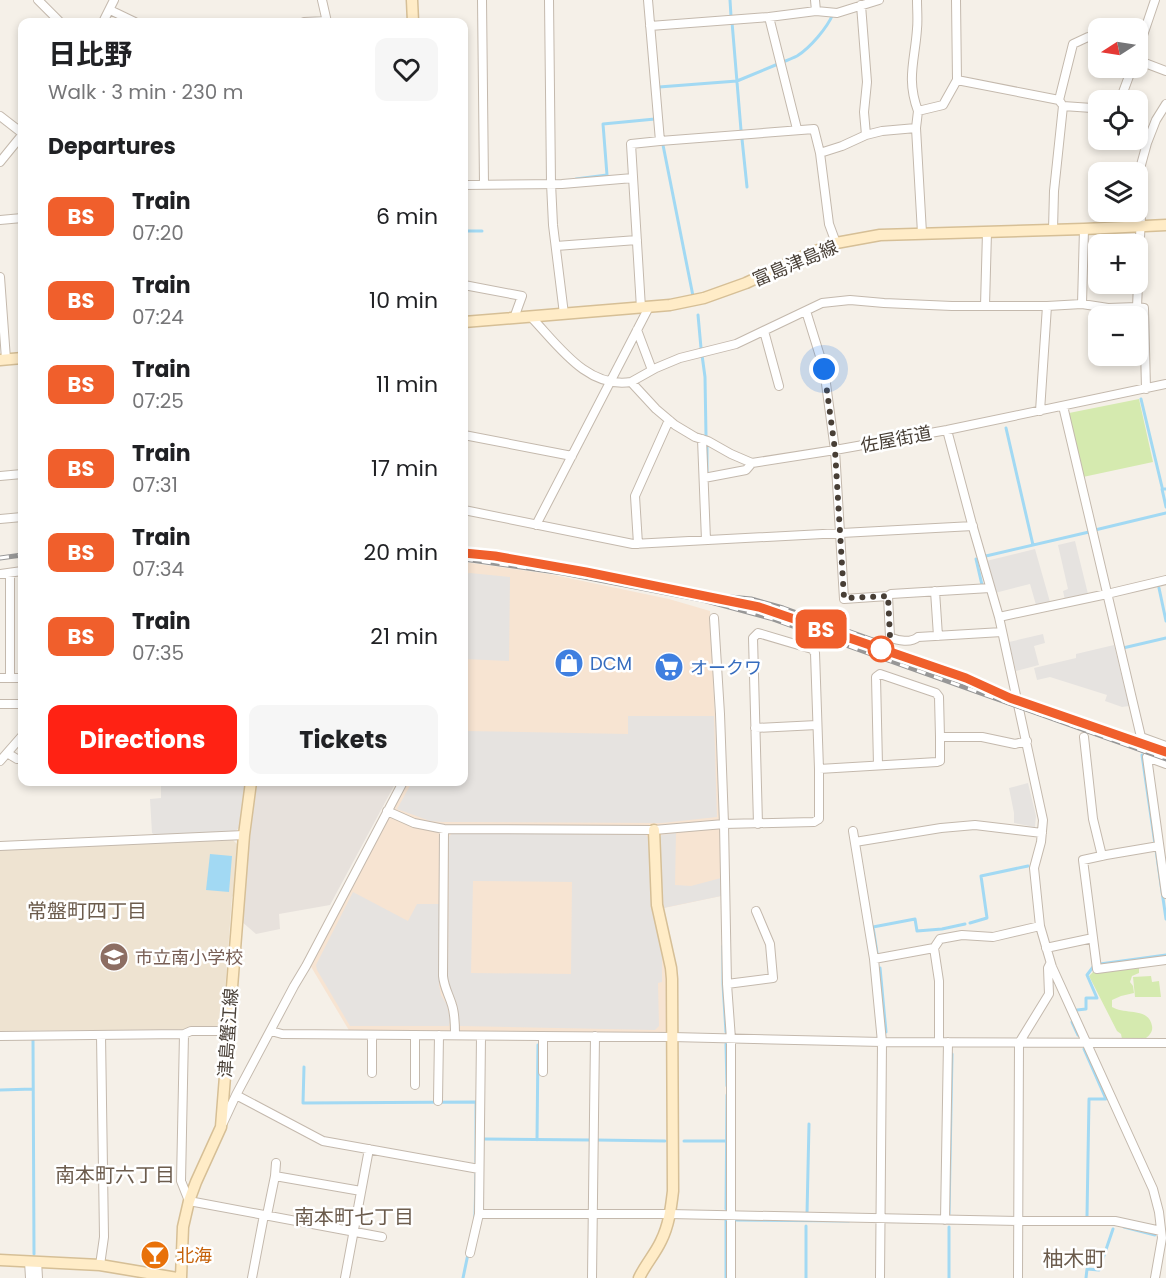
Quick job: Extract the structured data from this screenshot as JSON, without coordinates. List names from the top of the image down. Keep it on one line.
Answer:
{"streets":{"main road":["富島津島線","津島蟹江線"],"street":["佐屋街道"]},"districts":["常盤町四丁目","南本町六丁目","南本町七丁目","柚木町"],"places":{"shop":["DCM"],"supermarket":["オークワ"],"school or university":["市立南小学校"],"bar":["北海"]},"north":"left","page":{"on_map":"BS","map_buttons":["+","−"],"heading":[["日比野","Walk · 3 min · 230 m"],"Departures"],"list":[{"mark":"BS","name":"Train","note":"07:20","value":"6 min"},{"mark":"BS","name":"Train","note":"07:24","value":"10 min"},{"mark":"BS","name":"Train","note":"07:25","value":"11 min"},{"mark":"BS","name":"Train","note":"07:31","value":"17 min"},{"mark":"BS","name":"Train","note":"07:34","value":"20 min"},{"mark":"BS","name":"Train","note":"07:35","value":"21 min"}],"buttons":["Directions","Tickets"]}}
